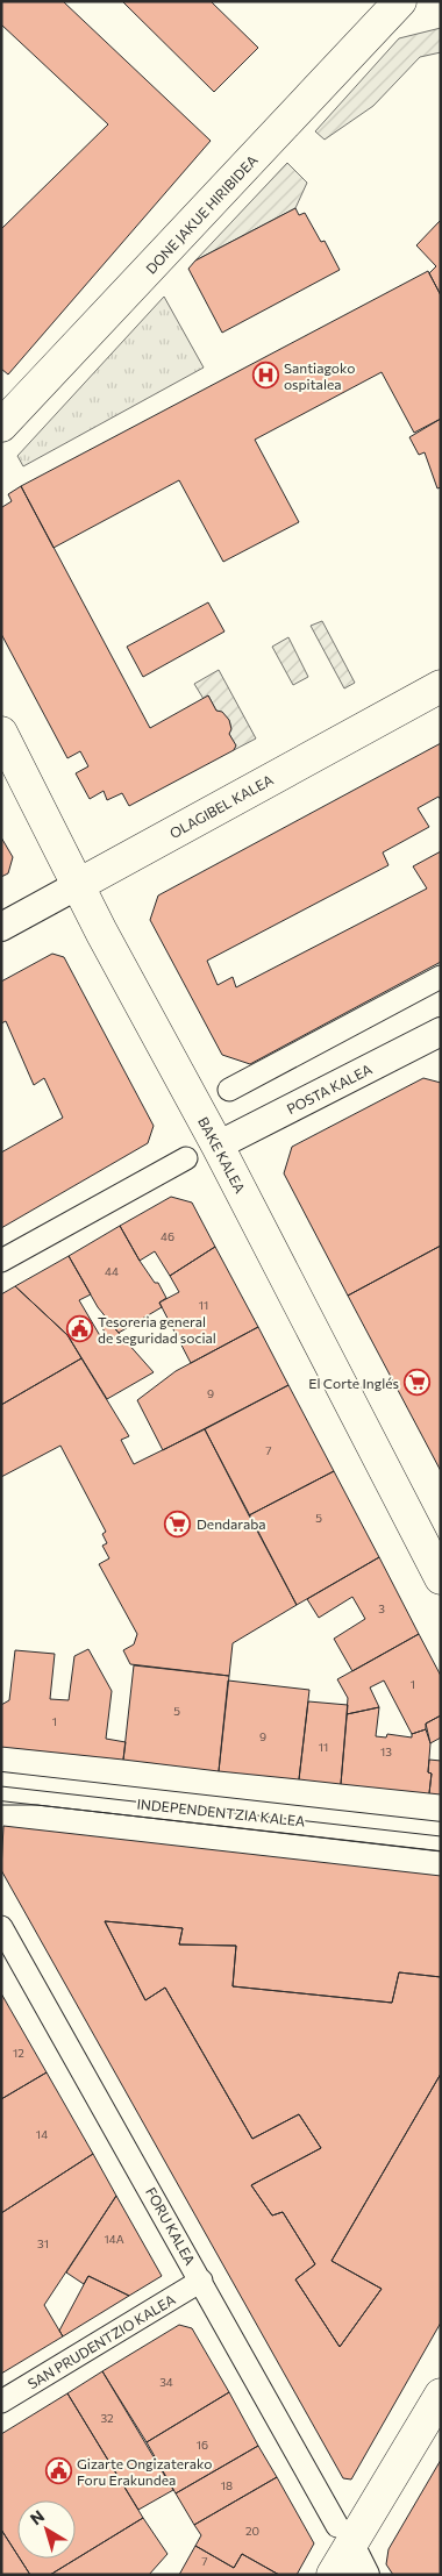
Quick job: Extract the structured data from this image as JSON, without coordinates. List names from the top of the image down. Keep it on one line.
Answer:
{"streets":{"main road":["DONE JAKUE HIRIBIDEA","OLAGIBEL KALEA","BAKE KALEA"],"street":["POSTA KALEA","INDEPENDENTZIA KALEA","FORU KALEA","SAN PRUDENTZIO KALEA"]},"crossings":[["OLAGIBEL KALEA","BAKE KALEA"],["POSTA KALEA","BAKE KALEA"],["FORU KALEA","SAN PRUDENTZIO KALEA"]],"places":{"hospital":["Santiagoko ospitalea"],"public building":["Tesoreria general de seguridad social","Gizarte Ongizaterako Foru Erakundea"],"supermarket":["El Corte Inglés","Dendaraba"]},"house_numbers":["46","44","11","9","7","5","3","1","5","1","9","11","13","12","14","14A","31","34","32","16","18","20","7"],"north":"top left"}
